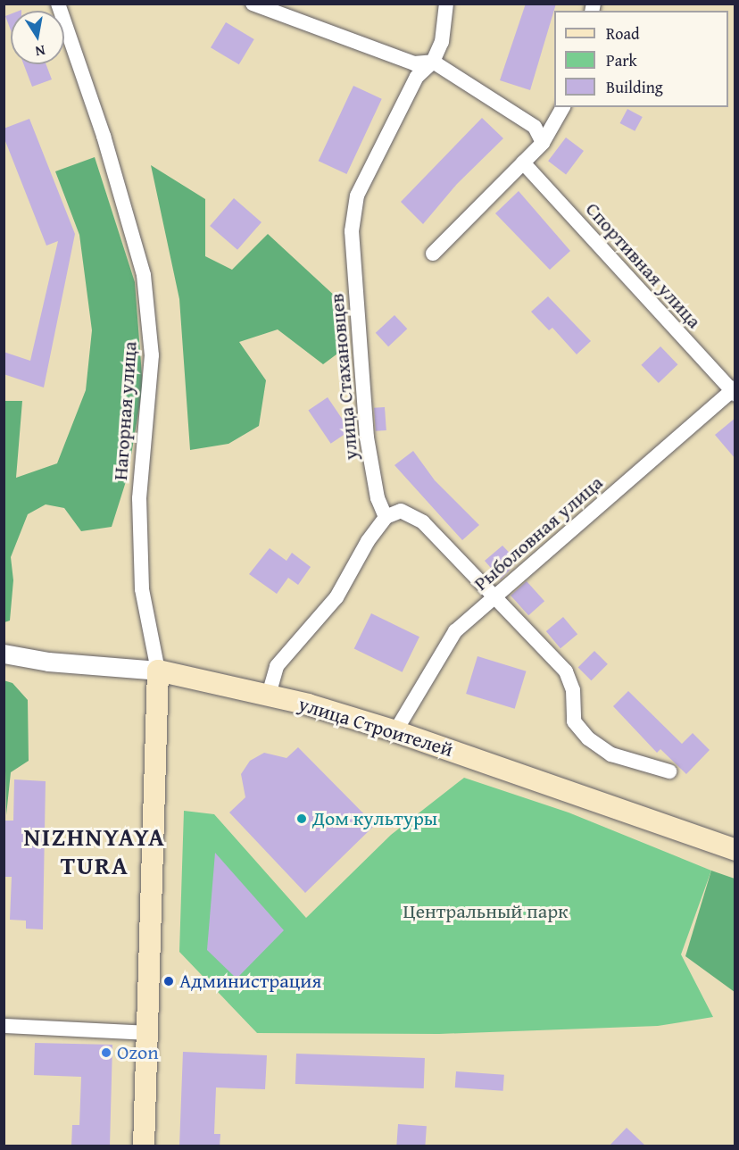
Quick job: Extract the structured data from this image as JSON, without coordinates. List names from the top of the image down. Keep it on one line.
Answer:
{"streets":{"main road":["улица Строителей"],"street":["Спортивная улица","улица Стахановцев","Нагорная улица","Рыболовная улица"]},"crossings":[["Спортивная улица","Рыболовная улица"],["Нагорная улица","улица Строителей"],["Рыболовная улица","улица Строителей"]],"districts":["NIZHNYAYA TURA"],"parks":["Центральный парк"],"places":["Дом культуры","Администрация","Ozon"],"legend":["Road","Park","Building"],"north":"bottom"}
